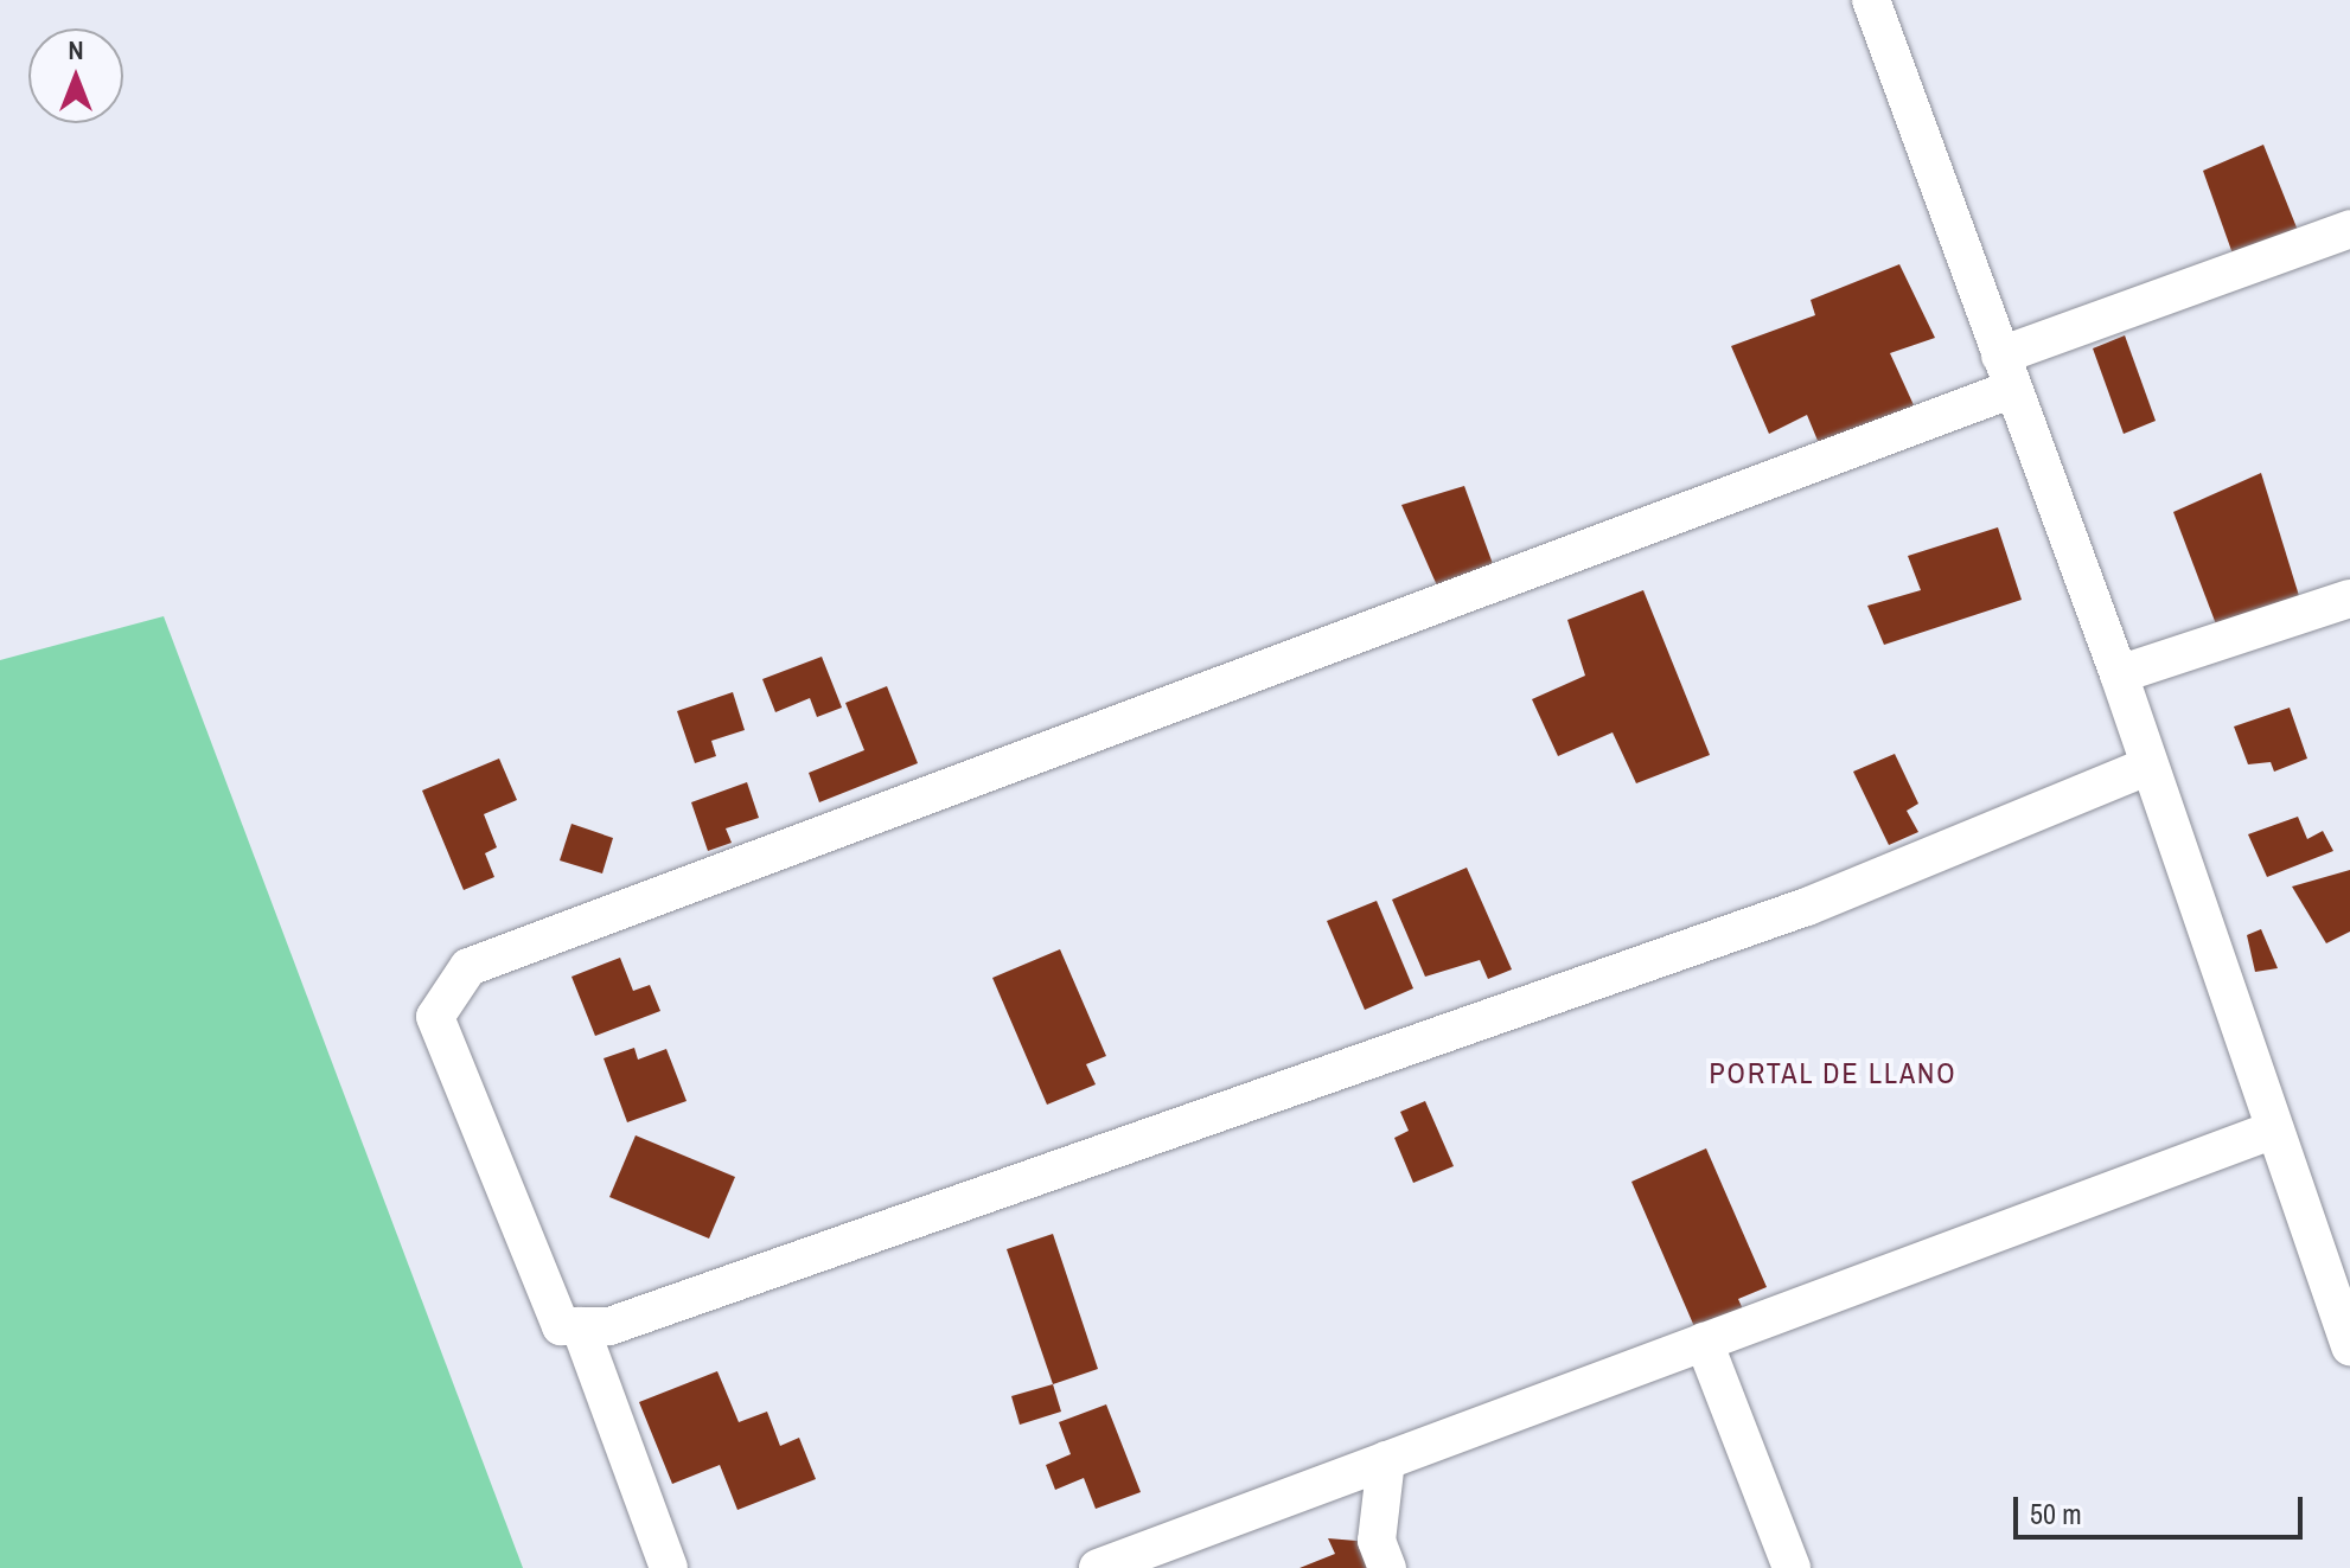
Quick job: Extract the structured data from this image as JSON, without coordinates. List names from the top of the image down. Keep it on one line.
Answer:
{"districts":["PORTAL DE LLANO"],"scale_bar":"50 m","north":"top"}
